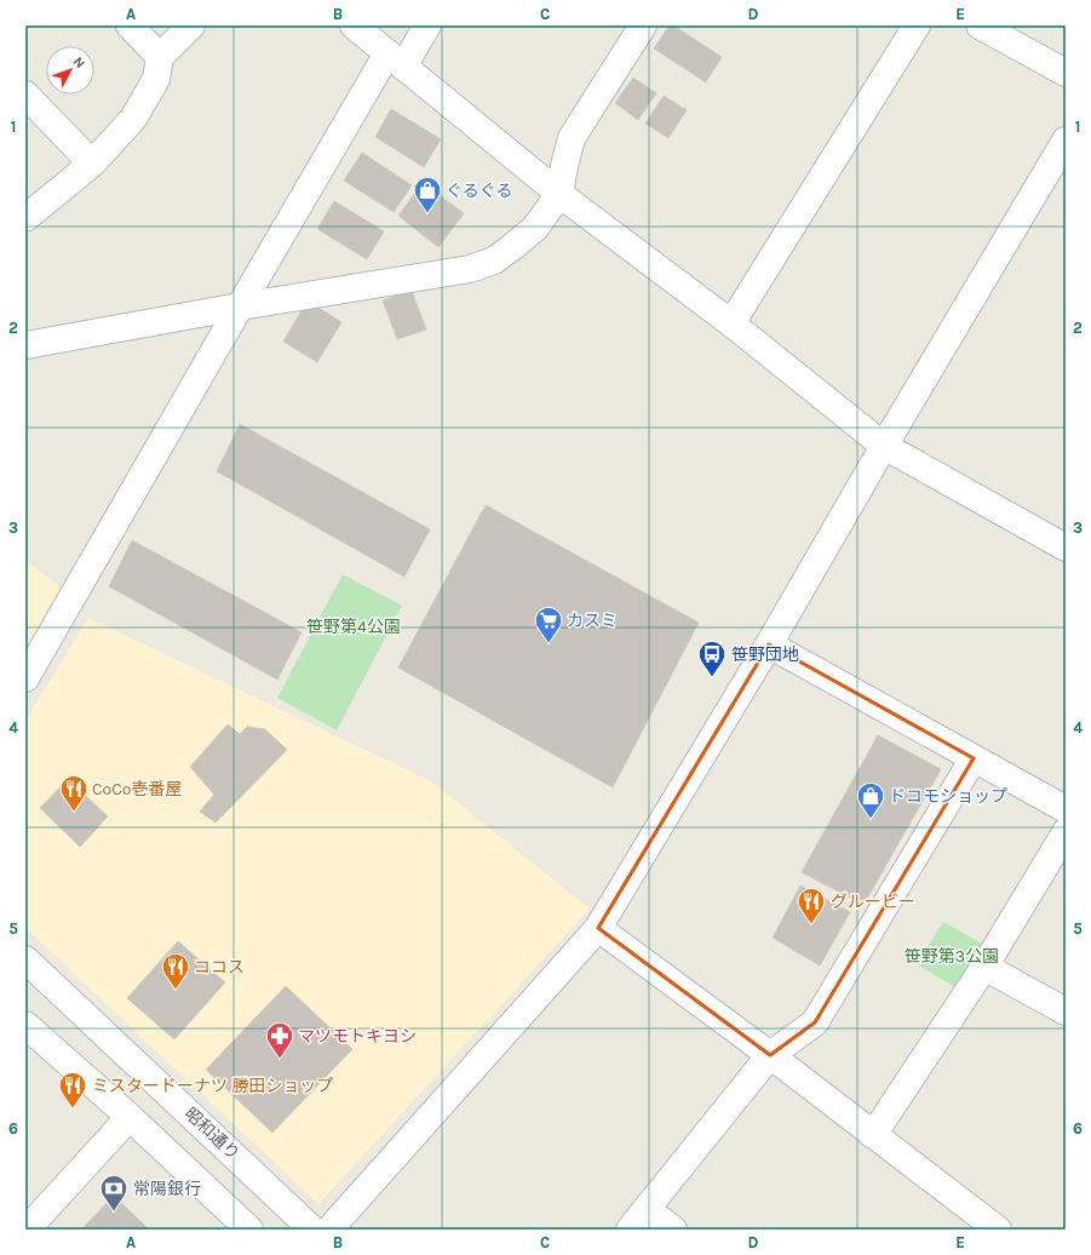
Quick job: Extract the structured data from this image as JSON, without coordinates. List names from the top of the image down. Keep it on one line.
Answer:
{"streets":{"street":["昭和通り"]},"parks":["笹野第4公園","笹野第3公園"],"places":{"shop":["ぐるぐる","ドコモショップ"],"supermarket":["カスミ"],"bus stop":["笹野団地"],"restaurant":["CoCo壱番屋","グルービー","ココス","ミスタードーナツ 勝田ショップ"],"pharmacy":["マツモトキヨシ"],"bank":["常陽銀行"]},"north":"top right","grid":{"columns":["A","B","C","D","E"],"rows":["1","2","3","4","5","6"]}}
